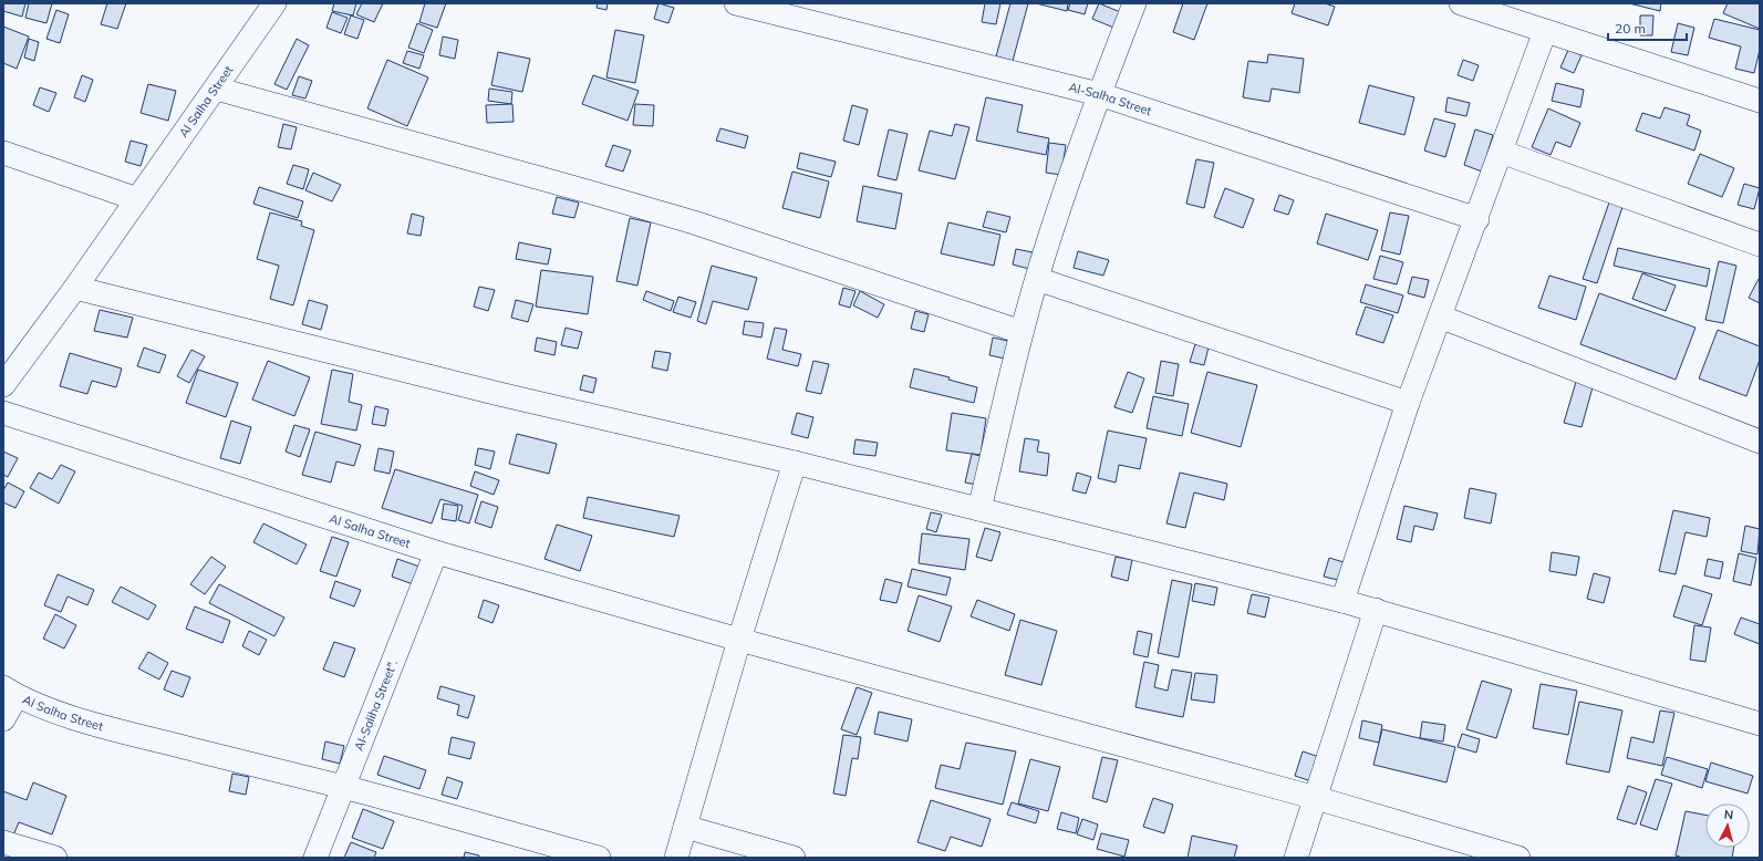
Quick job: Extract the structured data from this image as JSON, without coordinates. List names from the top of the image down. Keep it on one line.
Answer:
{"streets":{"street":["Al-Salha Street","Al Salha Street","Al-Saliha Street\"."]},"crossings":[["Al Salha Street","Al-Saliha Street\"."]],"scale_bar":"20 m","north":"top"}
